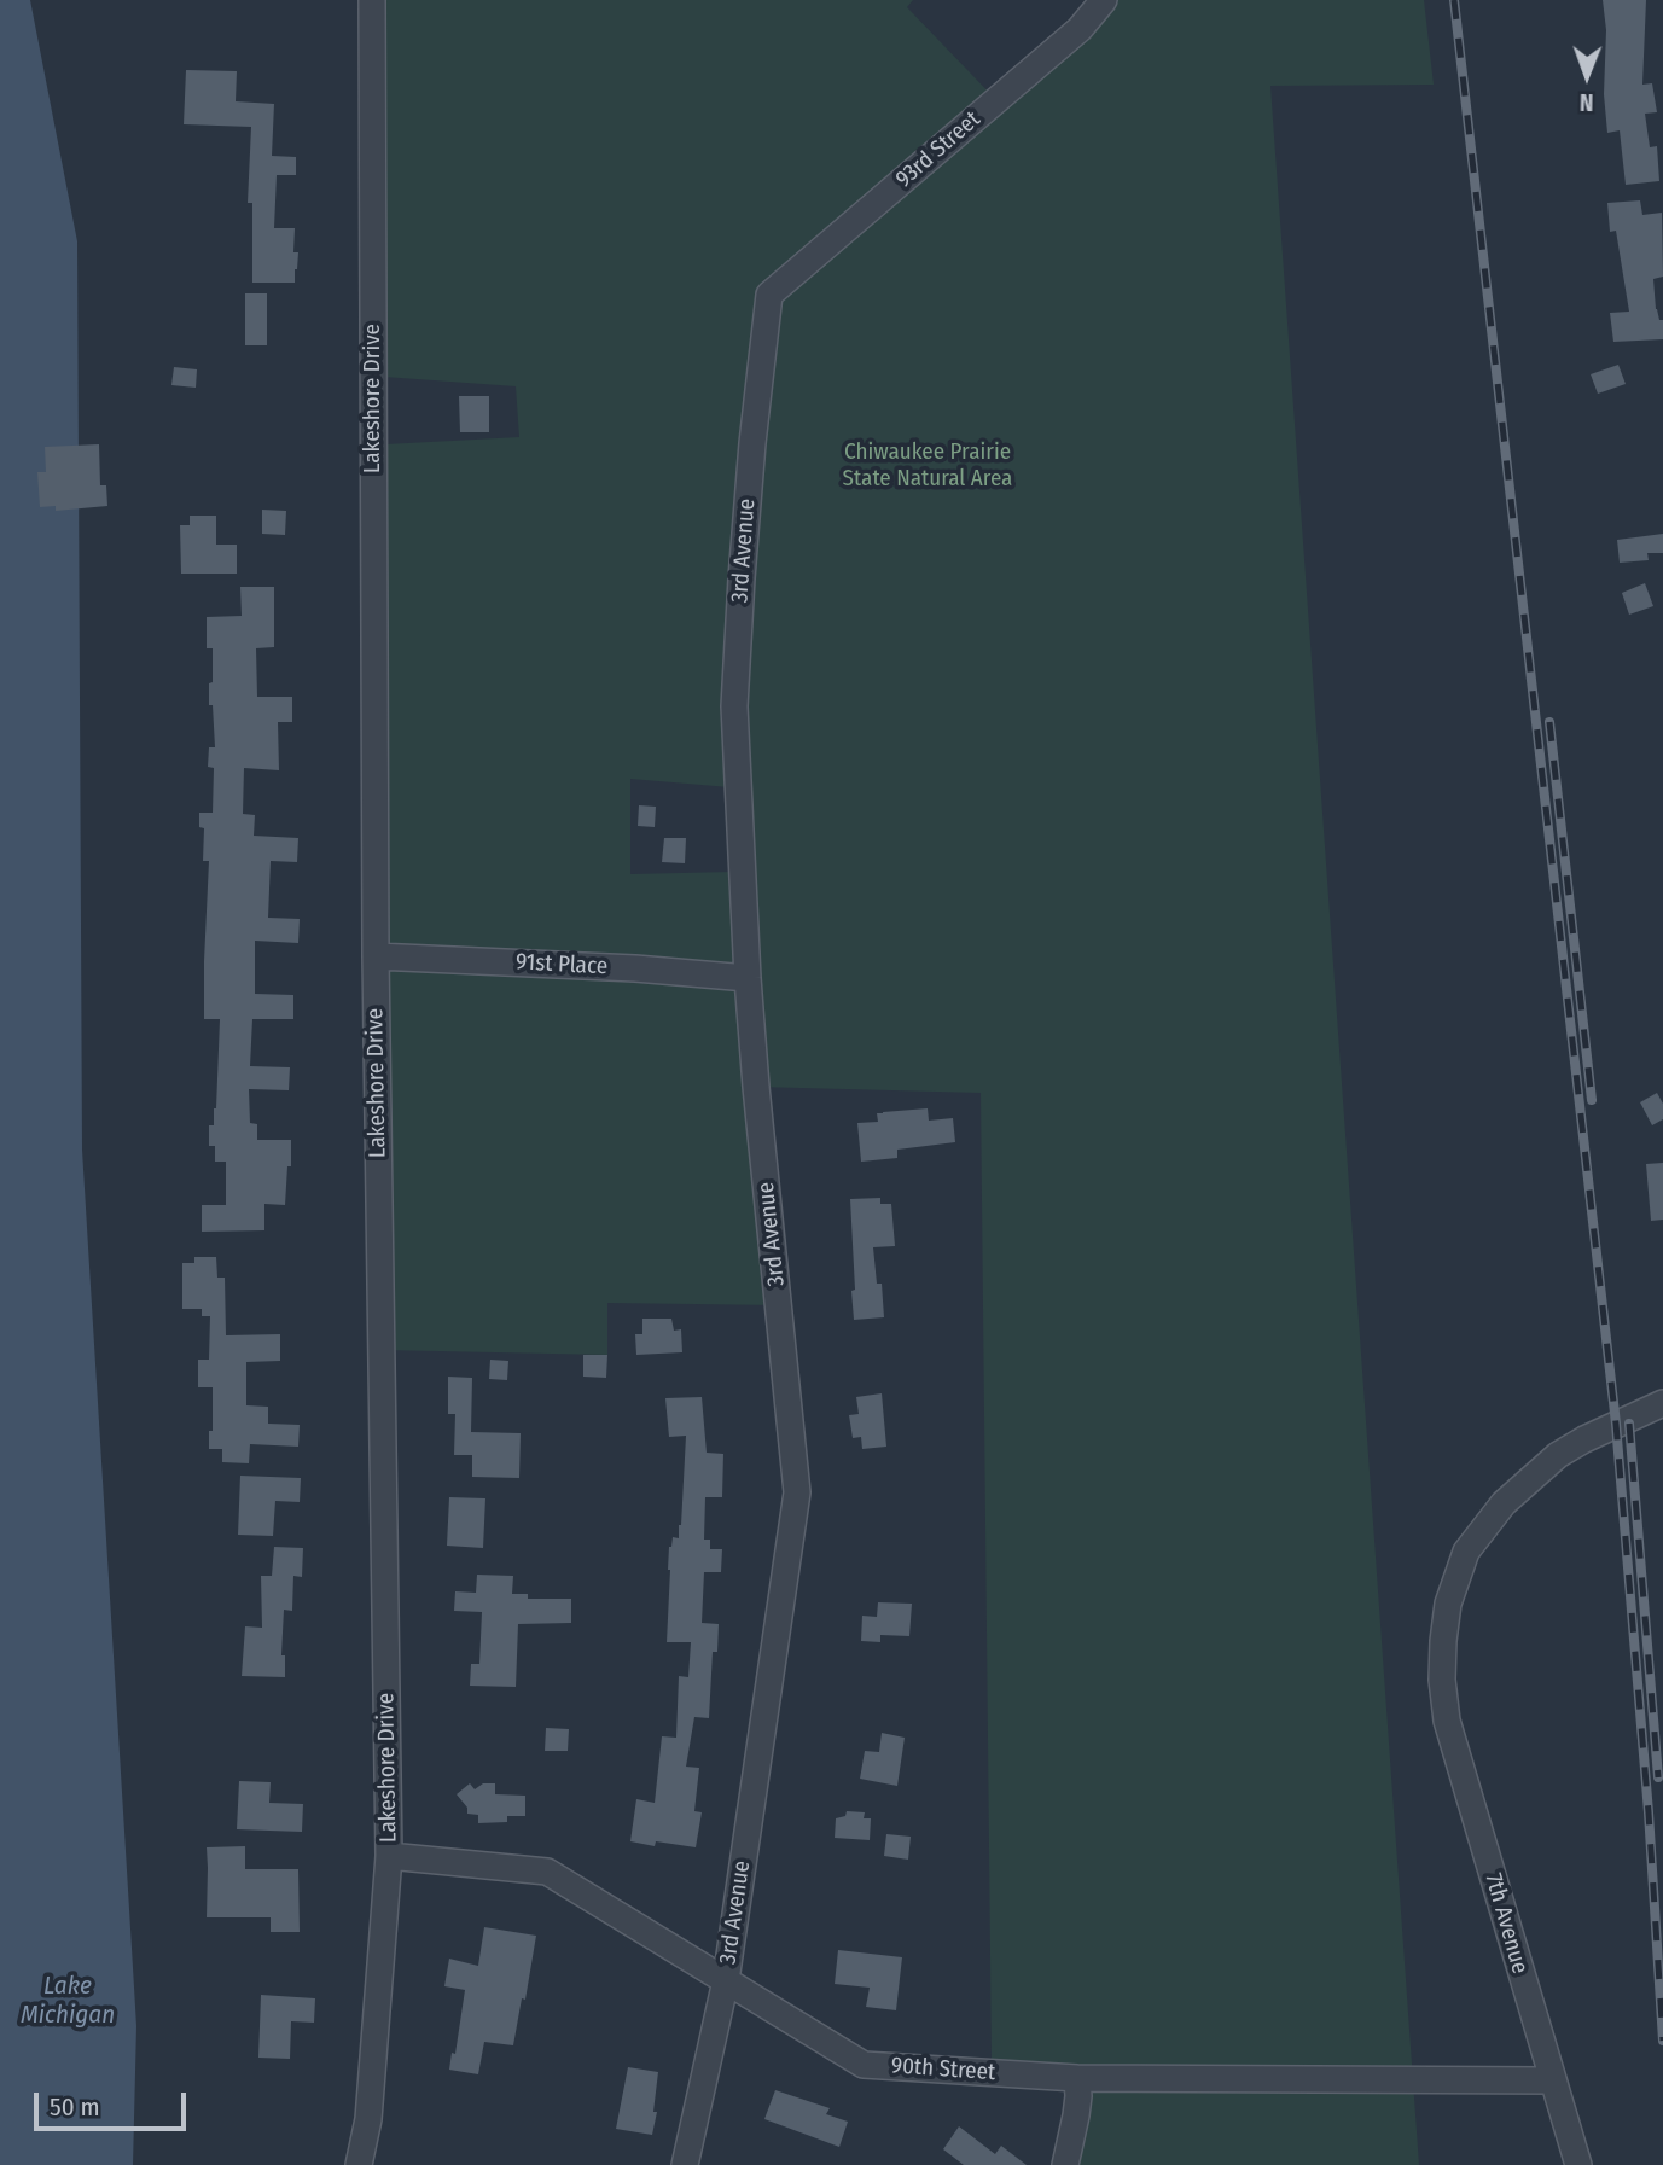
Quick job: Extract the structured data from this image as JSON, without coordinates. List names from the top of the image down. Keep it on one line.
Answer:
{"streets":{"street":["93rd Street","Lakeshore Drive","3rd Avenue","91st Place","7th Avenue","90th Street"]},"crossings":[["93rd Street","3rd Avenue"],["Lakeshore Drive","91st Place"],["Lakeshore Drive","90th Street"],["3rd Avenue","91st Place"],["3rd Avenue","90th Street"],["7th Avenue","90th Street"]],"water":["Lake Michigan"],"parks":["Chiwaukee Prairie State Natural Area"],"scale_bar":"50 m","north":"bottom"}
